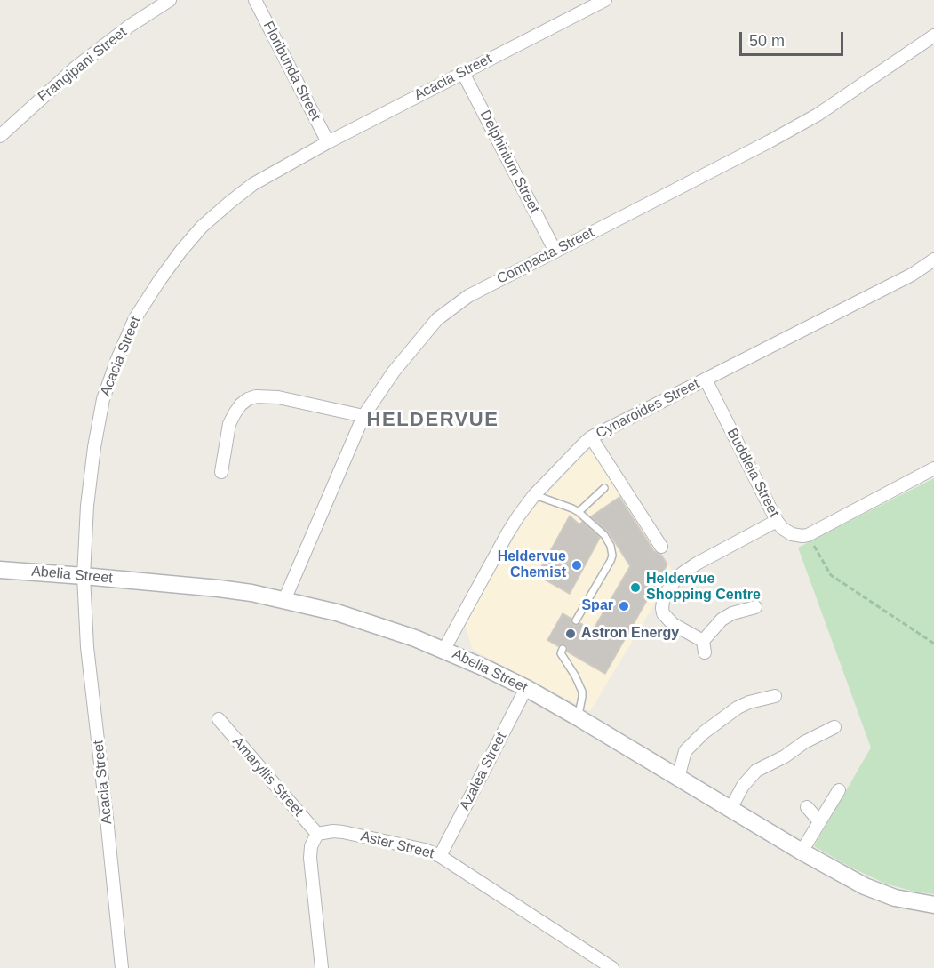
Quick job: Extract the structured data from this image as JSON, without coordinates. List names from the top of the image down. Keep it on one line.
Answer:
{"streets":{"street":["Frangipani Street","Floribunda Street","Acacia Street","Delphinium Street","Compacta Street","Cynaroides Street","Buddleia Street","Abelia Street","Azalea Street","Amaryllis Street","Aster Street"]},"crossings":[["Floribunda Street","Acacia Street"],["Acacia Street","Delphinium Street"],["Acacia Street","Abelia Street"],["Delphinium Street","Compacta Street"],["Compacta Street","Abelia Street"],["Cynaroides Street","Buddleia Street"],["Cynaroides Street","Abelia Street"],["Abelia Street","Azalea Street"],["Azalea Street","Aster Street"],["Amaryllis Street","Aster Street"]],"districts":["HELDERVUE"],"places":["Heldervue Chemist","Heldervue Shopping Centre","Spar","Astron Energy"],"scale_bar":"50 m"}
